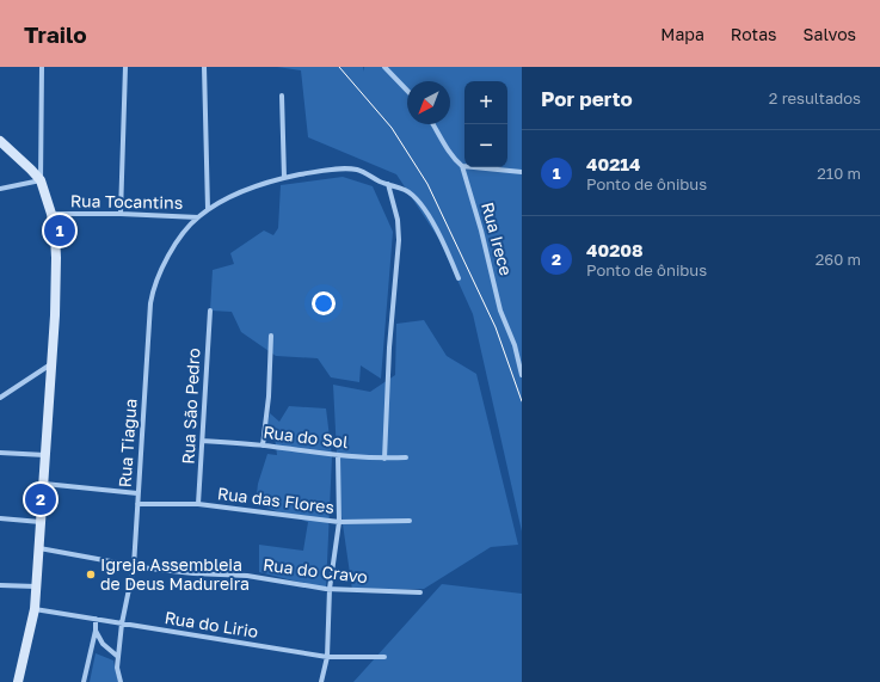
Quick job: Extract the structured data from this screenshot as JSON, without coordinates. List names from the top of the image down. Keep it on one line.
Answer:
{"streets":{"street":["Rua Tocantins","Rua Irece","Rua São Pedro","Rua do Sol","Rua Tiagua","Rua das Flores","Rua do Cravo","Rua do Lirio"]},"crossings":[["Rua Tocantins","Rua Tiagua"],["Rua São Pedro","Rua do Sol"],["Rua São Pedro","Rua das Flores"],["Rua Tiagua","Rua das Flores"],["Rua Tiagua","Rua do Cravo"],["Rua Tiagua","Rua do Lirio"]],"places":["Igreja Assembleia de Deus Madureira"],"north":"bottom left","page":{"header":"Trailo","nav":["Mapa","Rotas","Salvos"],"heading":["Por perto","2 resultados"],"map_buttons":["+","−"],"list":[{"mark":"1","name":"40214","note":"Ponto de ônibus","value":"210 m"},{"mark":"2","name":"40208","note":"Ponto de ônibus","value":"260 m"}],"pins":["1","2"]}}
